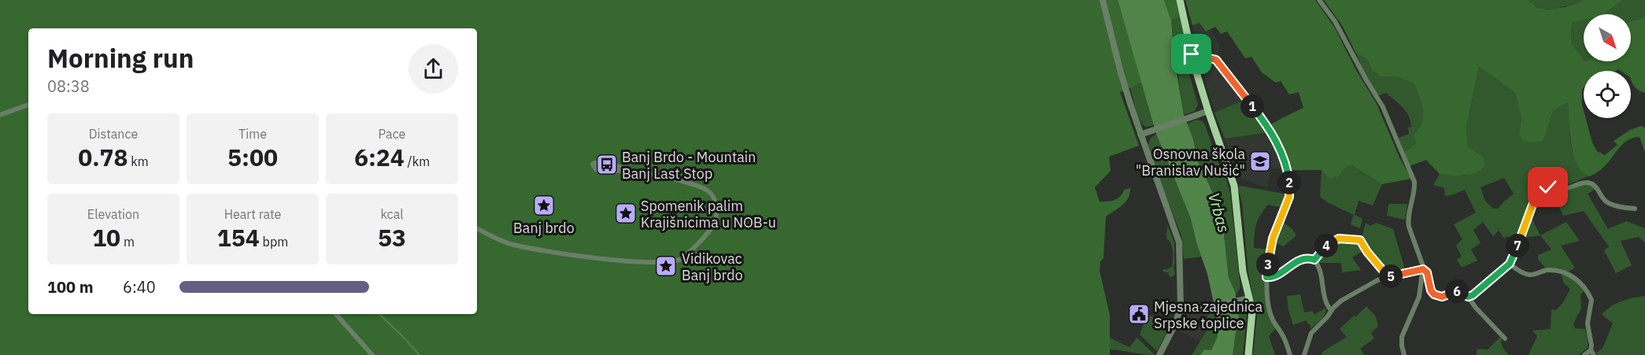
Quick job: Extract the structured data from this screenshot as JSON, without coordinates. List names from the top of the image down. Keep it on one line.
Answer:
{"water":["Vrbas"],"places":{"school or university":["Osnovna škola \"Branislav Nušić\""],"bus stop":["Banj Brdo - Mountain Banj Last Stop"],"place":["Banj brdo","Spomenik palim Krajišnicima u NOB-u","Vidikovac Banj brdo"],"public building":["Mjesna zajednica Srpske toplice"]},"north":"bottom right","page":{"heading":["Morning run","08:38"],"pins":["1","2","4","7","3","5","6"],"stats":[["Distance","0.78 km"],["Time","5:00"],["Pace","6:24 /km"],["Elevation","10 m"],["Heart rate","154 bpm"],["kcal","53"]],"list":[{"name":"100 m","note":"6:40"}]}}
